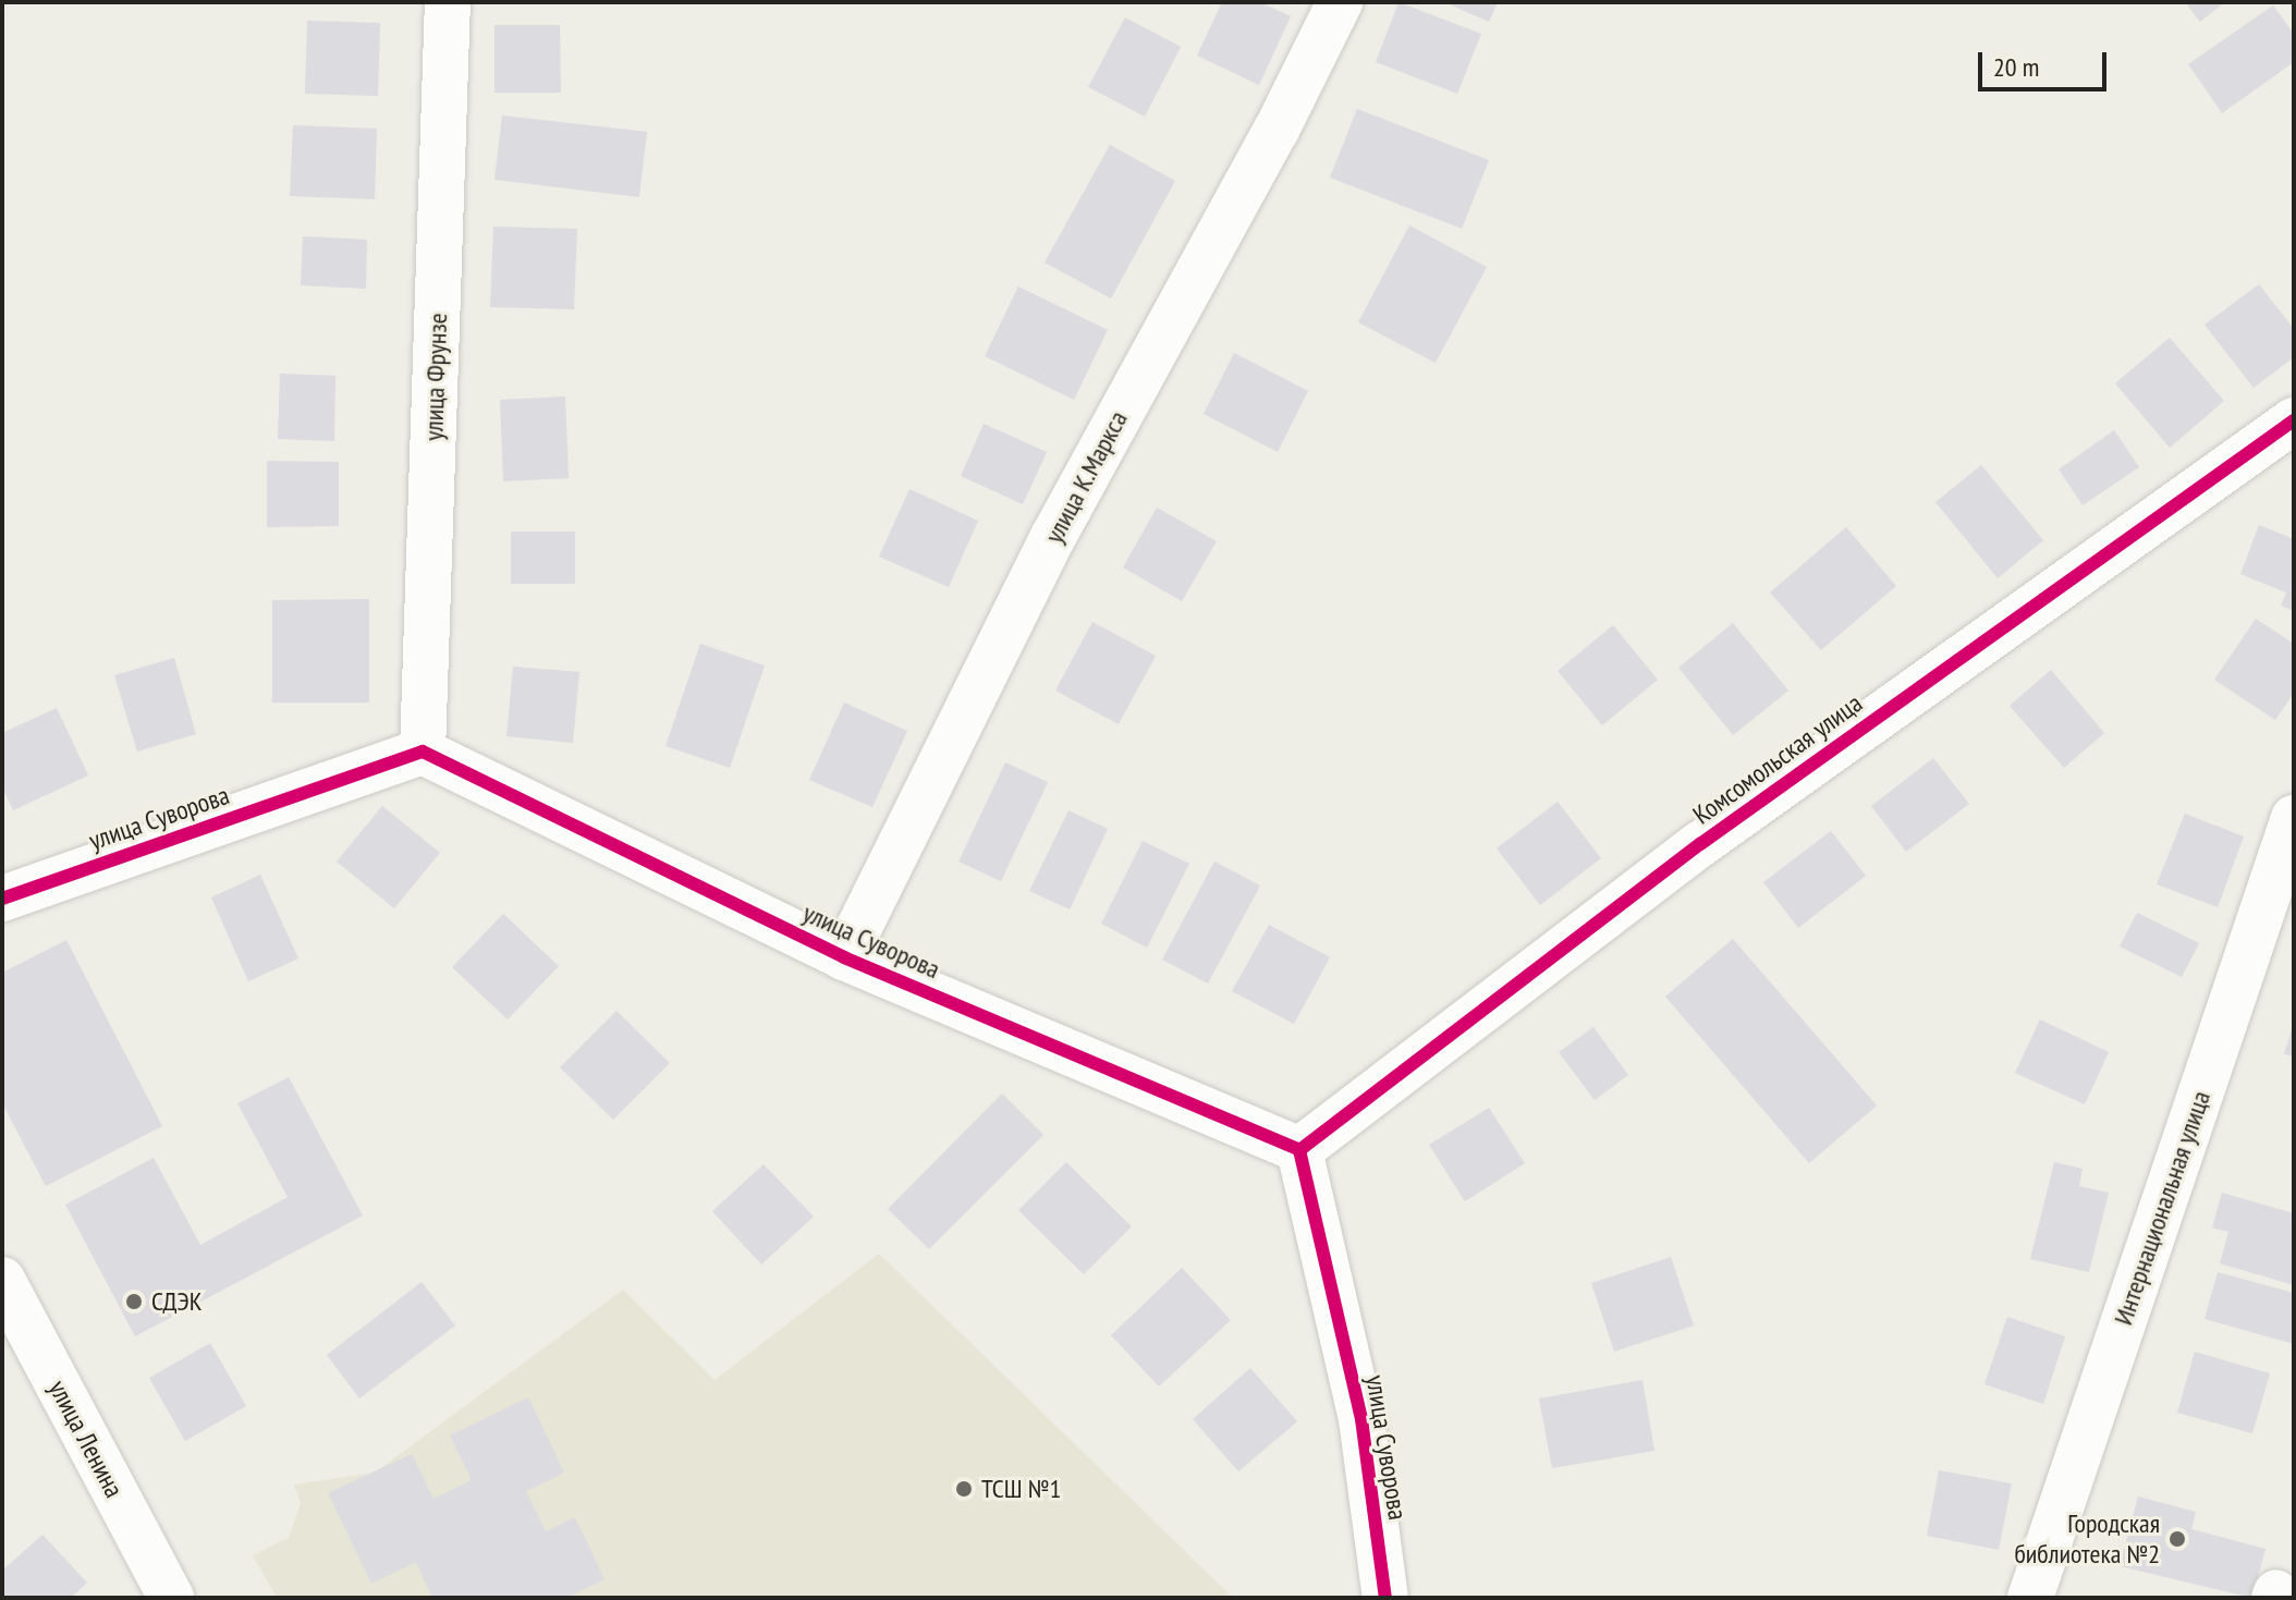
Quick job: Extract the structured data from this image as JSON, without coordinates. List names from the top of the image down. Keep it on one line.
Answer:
{"streets":{"street":["улица Фрунзе","улица К.Маркса","Комсомольская улица","улица Суворова","Интернациональная улица","улица Ленина"]},"crossings":[["улица Фрунзе","улица Суворова"],["улица К.Маркса","улица Суворова"],["Комсомольская улица","улица Суворова"]],"places":["СДЭК","ТСШ №1","Городская библиотека №2"],"scale_bar":"20 m"}
